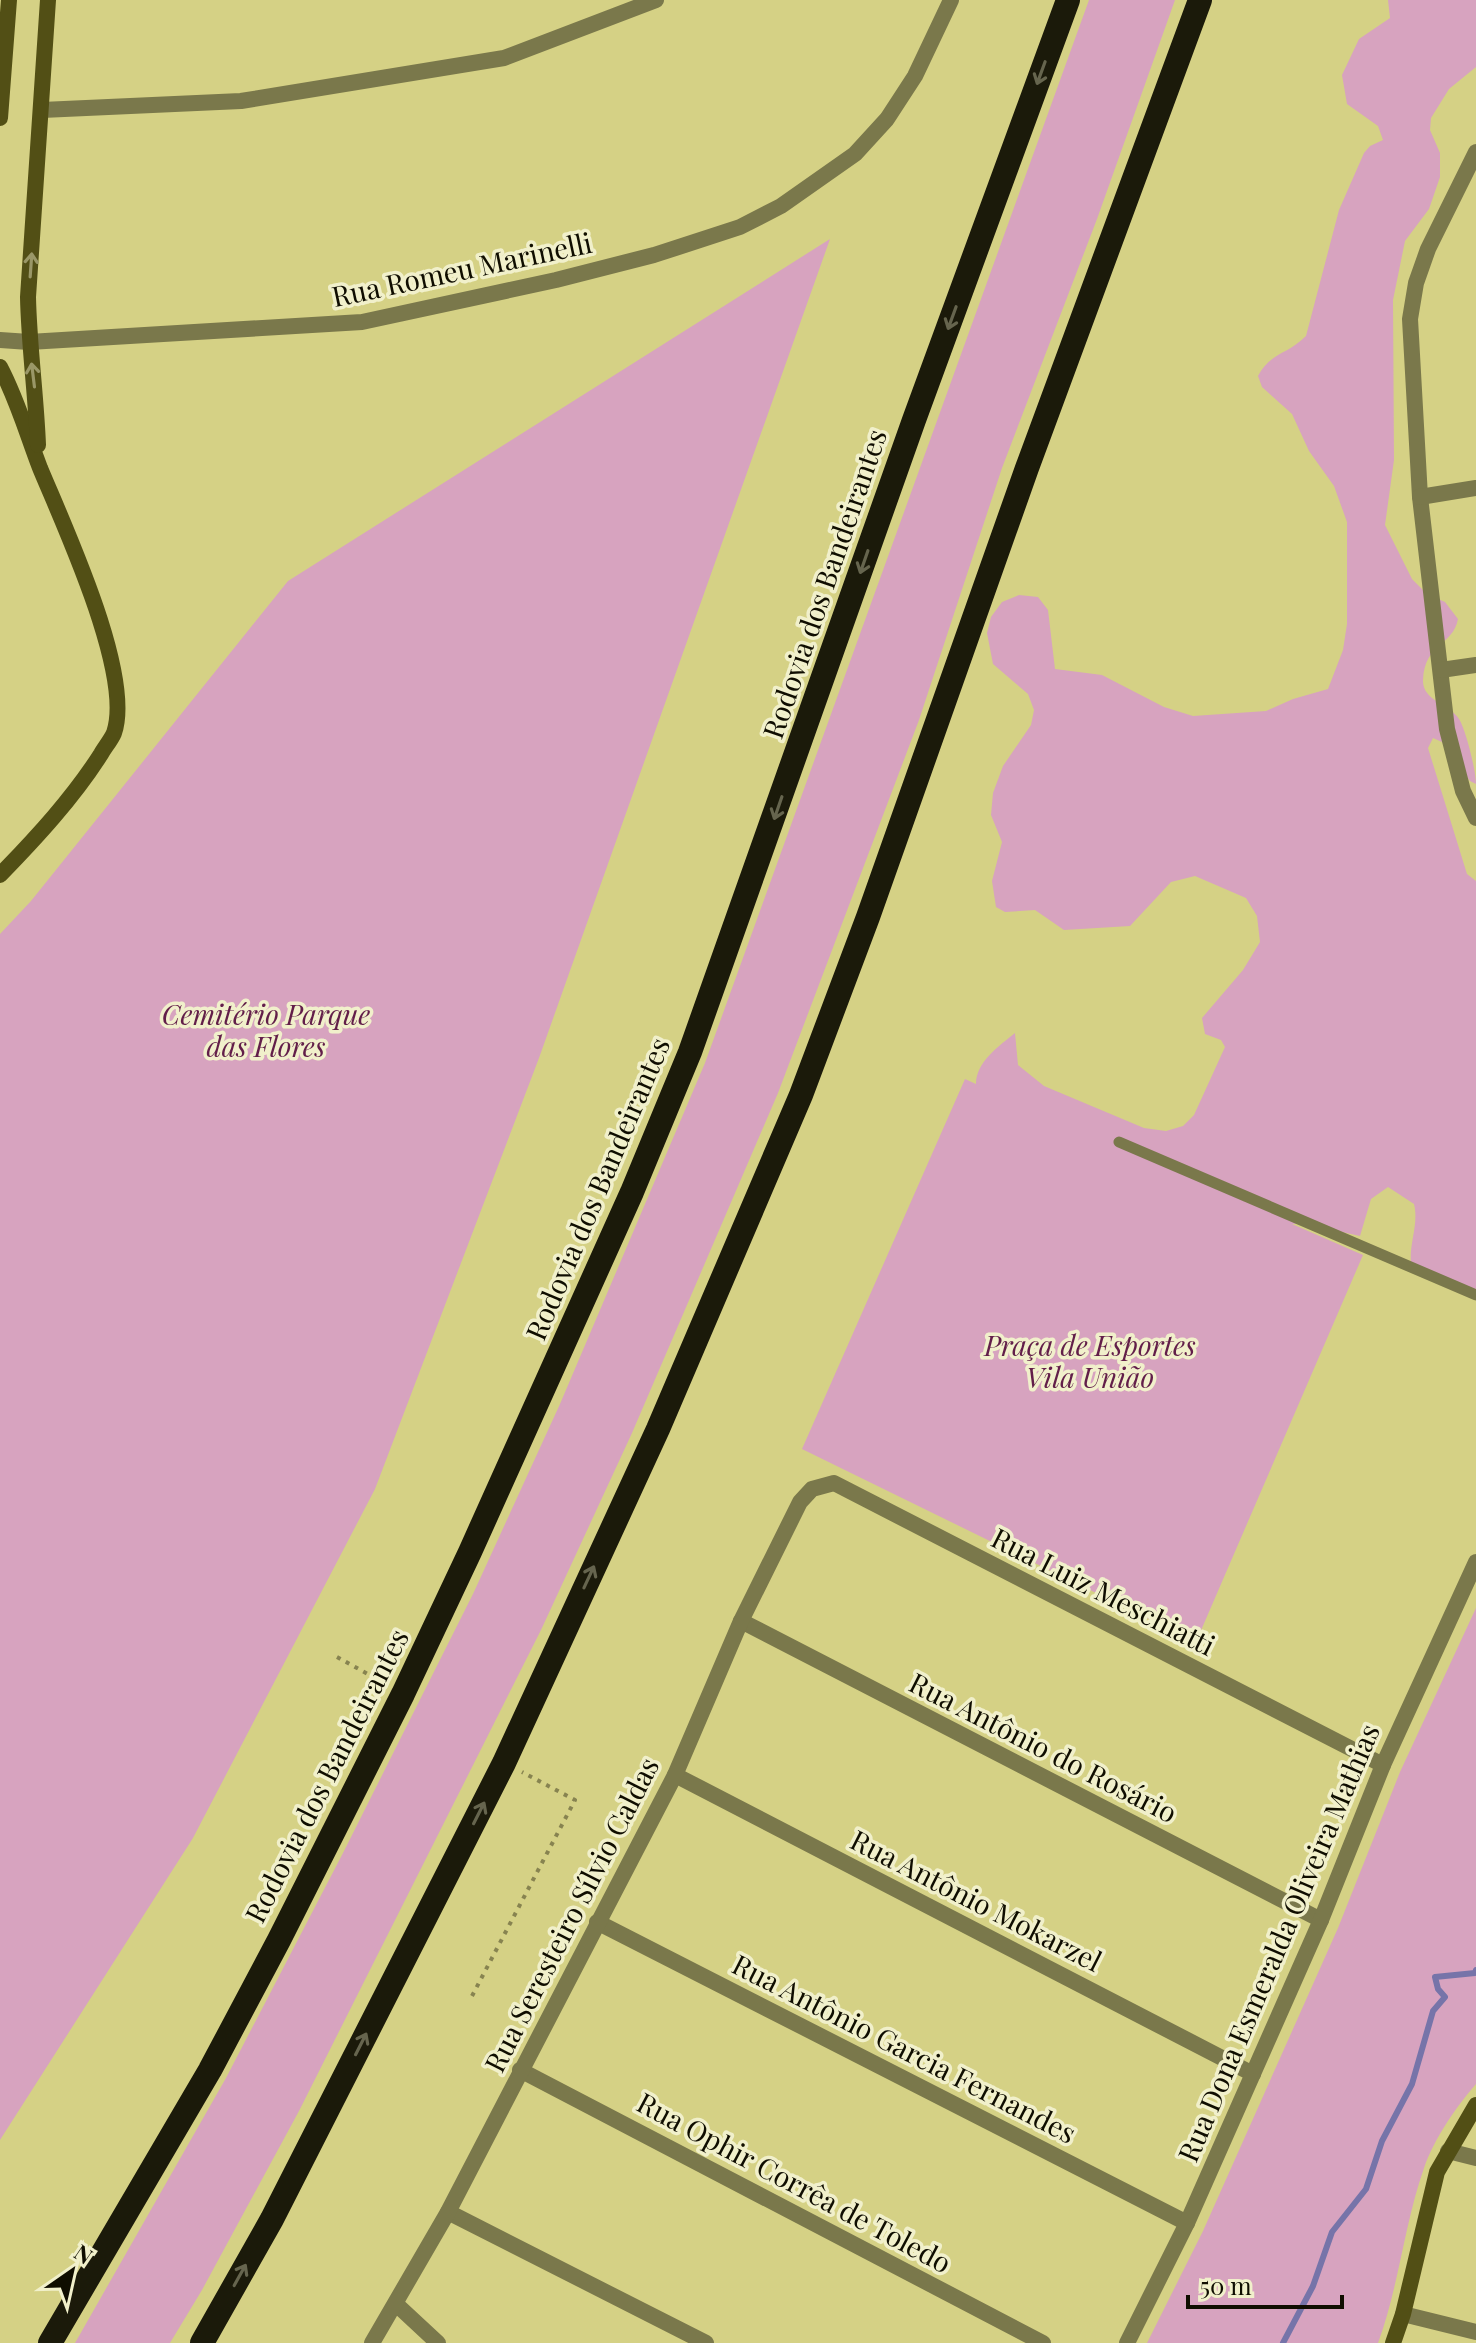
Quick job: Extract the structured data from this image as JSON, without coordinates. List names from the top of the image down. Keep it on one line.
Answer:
{"streets":{"highway":["Rodovia dos Bandeirantes"],"street":["Rua Romeu Marinelli","Rua Luiz Meschiatti","Rua Antônio do Rosário","Rua Antônio Mokarzel","Rua Seresteiro Sílvio Caldas","Rua Dona Esmeralda Oliveira Mathias","Rua Antônio Garcia Fernandes","Rua Ophir Corrêa de Toledo"]},"crossings":[["Rua Luiz Meschiatti","Rua Seresteiro Sílvio Caldas"],["Rua Luiz Meschiatti","Rua Dona Esmeralda Oliveira Mathias"],["Rua Antônio do Rosário","Rua Seresteiro Sílvio Caldas"],["Rua Antônio do Rosário","Rua Dona Esmeralda Oliveira Mathias"],["Rua Antônio Mokarzel","Rua Seresteiro Sílvio Caldas"],["Rua Antônio Mokarzel","Rua Dona Esmeralda Oliveira Mathias"],["Rua Seresteiro Sílvio Caldas","Rua Antônio Garcia Fernandes"],["Rua Seresteiro Sílvio Caldas","Rua Ophir Corrêa de Toledo"],["Rua Dona Esmeralda Oliveira Mathias","Rua Antônio Garcia Fernandes"]],"parks":["Cemitério Parque das Flores","Praça de Esportes Vila União"],"scale_bar":"50 m","north":"top right"}
